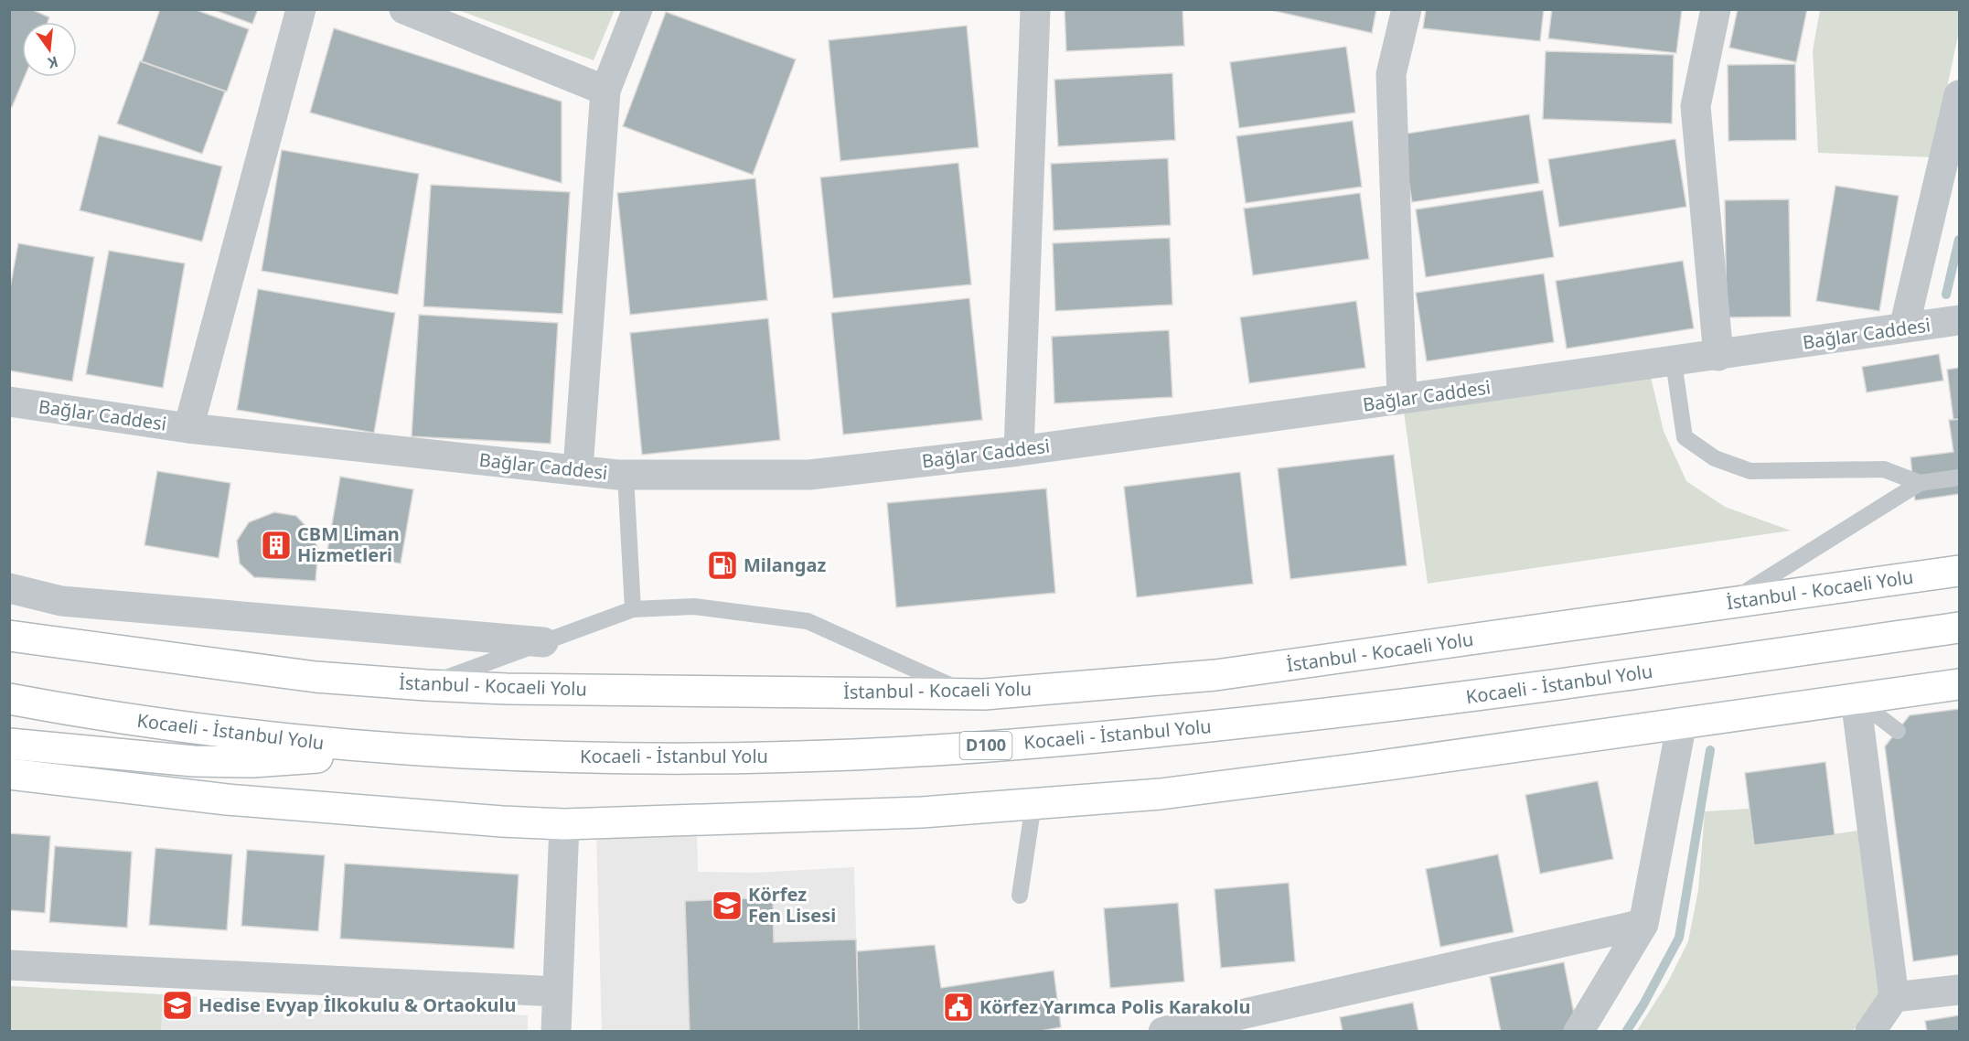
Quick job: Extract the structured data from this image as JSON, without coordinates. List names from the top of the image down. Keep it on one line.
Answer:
{"streets":{"main road":["İstanbul - Kocaeli Yolu","Kocaeli - İstanbul Yolu","D100"],"street":["Bağlar Caddesi"]},"places":{"building":["CBM Liman Hizmetleri"],"fuel station":["Milangaz"],"school or university":["Körfez Fen Lisesi","Hedise Evyap İlkokulu & Ortaokulu"],"public building":["Körfez Yarımca Polis Karakolu"]},"north":"bottom"}
